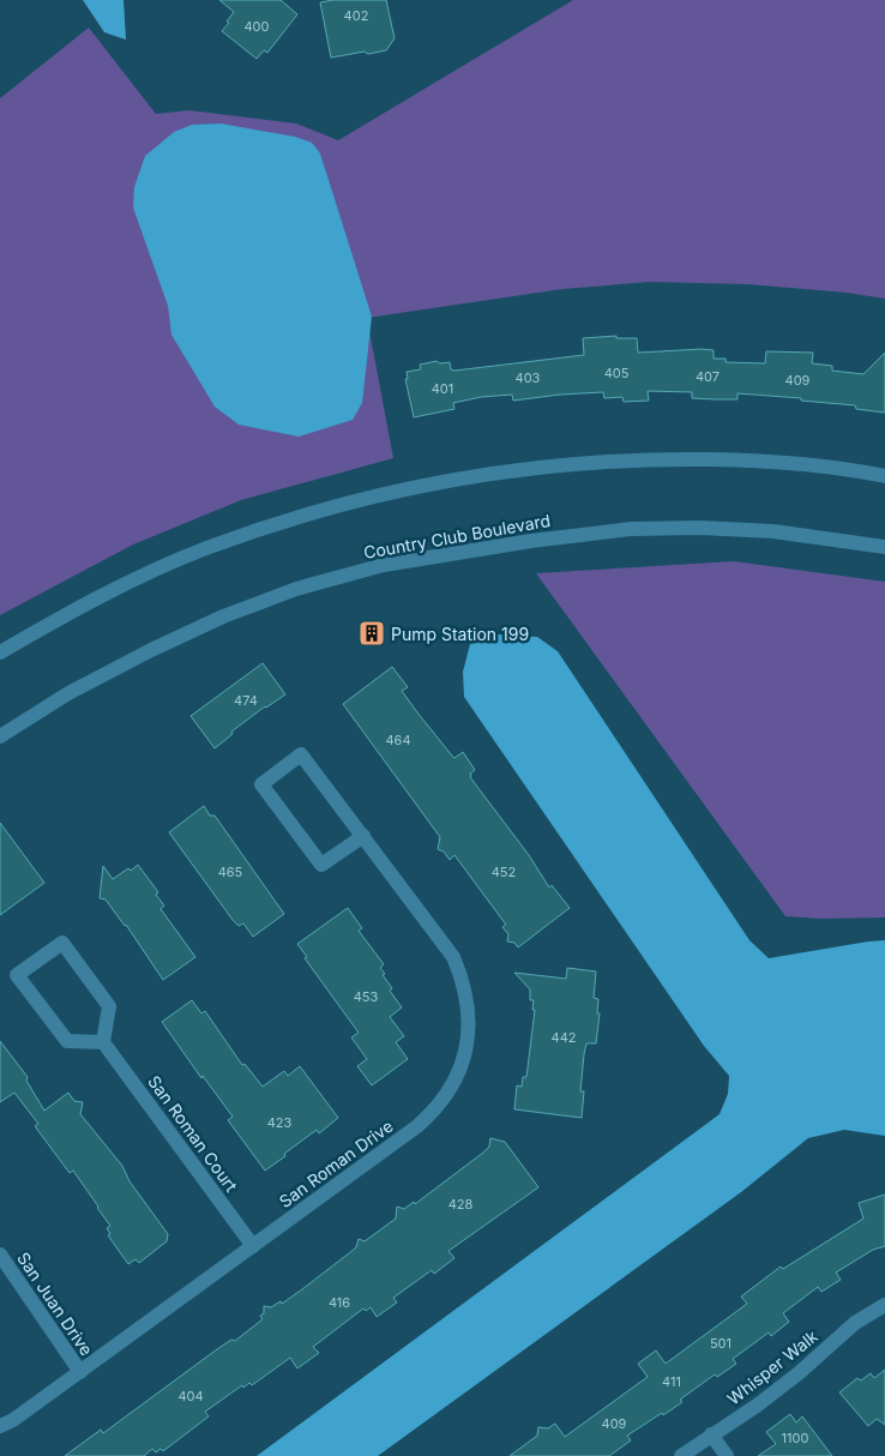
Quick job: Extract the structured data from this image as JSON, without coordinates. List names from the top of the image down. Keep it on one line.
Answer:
{"streets":{"street":["Country Club Boulevard","San Roman Court","San Roman Drive","San Juan Drive","Whisper Walk"]},"crossings":[["San Roman Court","San Roman Drive"],["San Roman Drive","San Juan Drive"]],"places":{"building":["Pump Station 199"]},"house_numbers":["402","400","405","407","403","409","401","474","464","465","452","453","442","423","428","416","501","411","404","409","1100"]}
